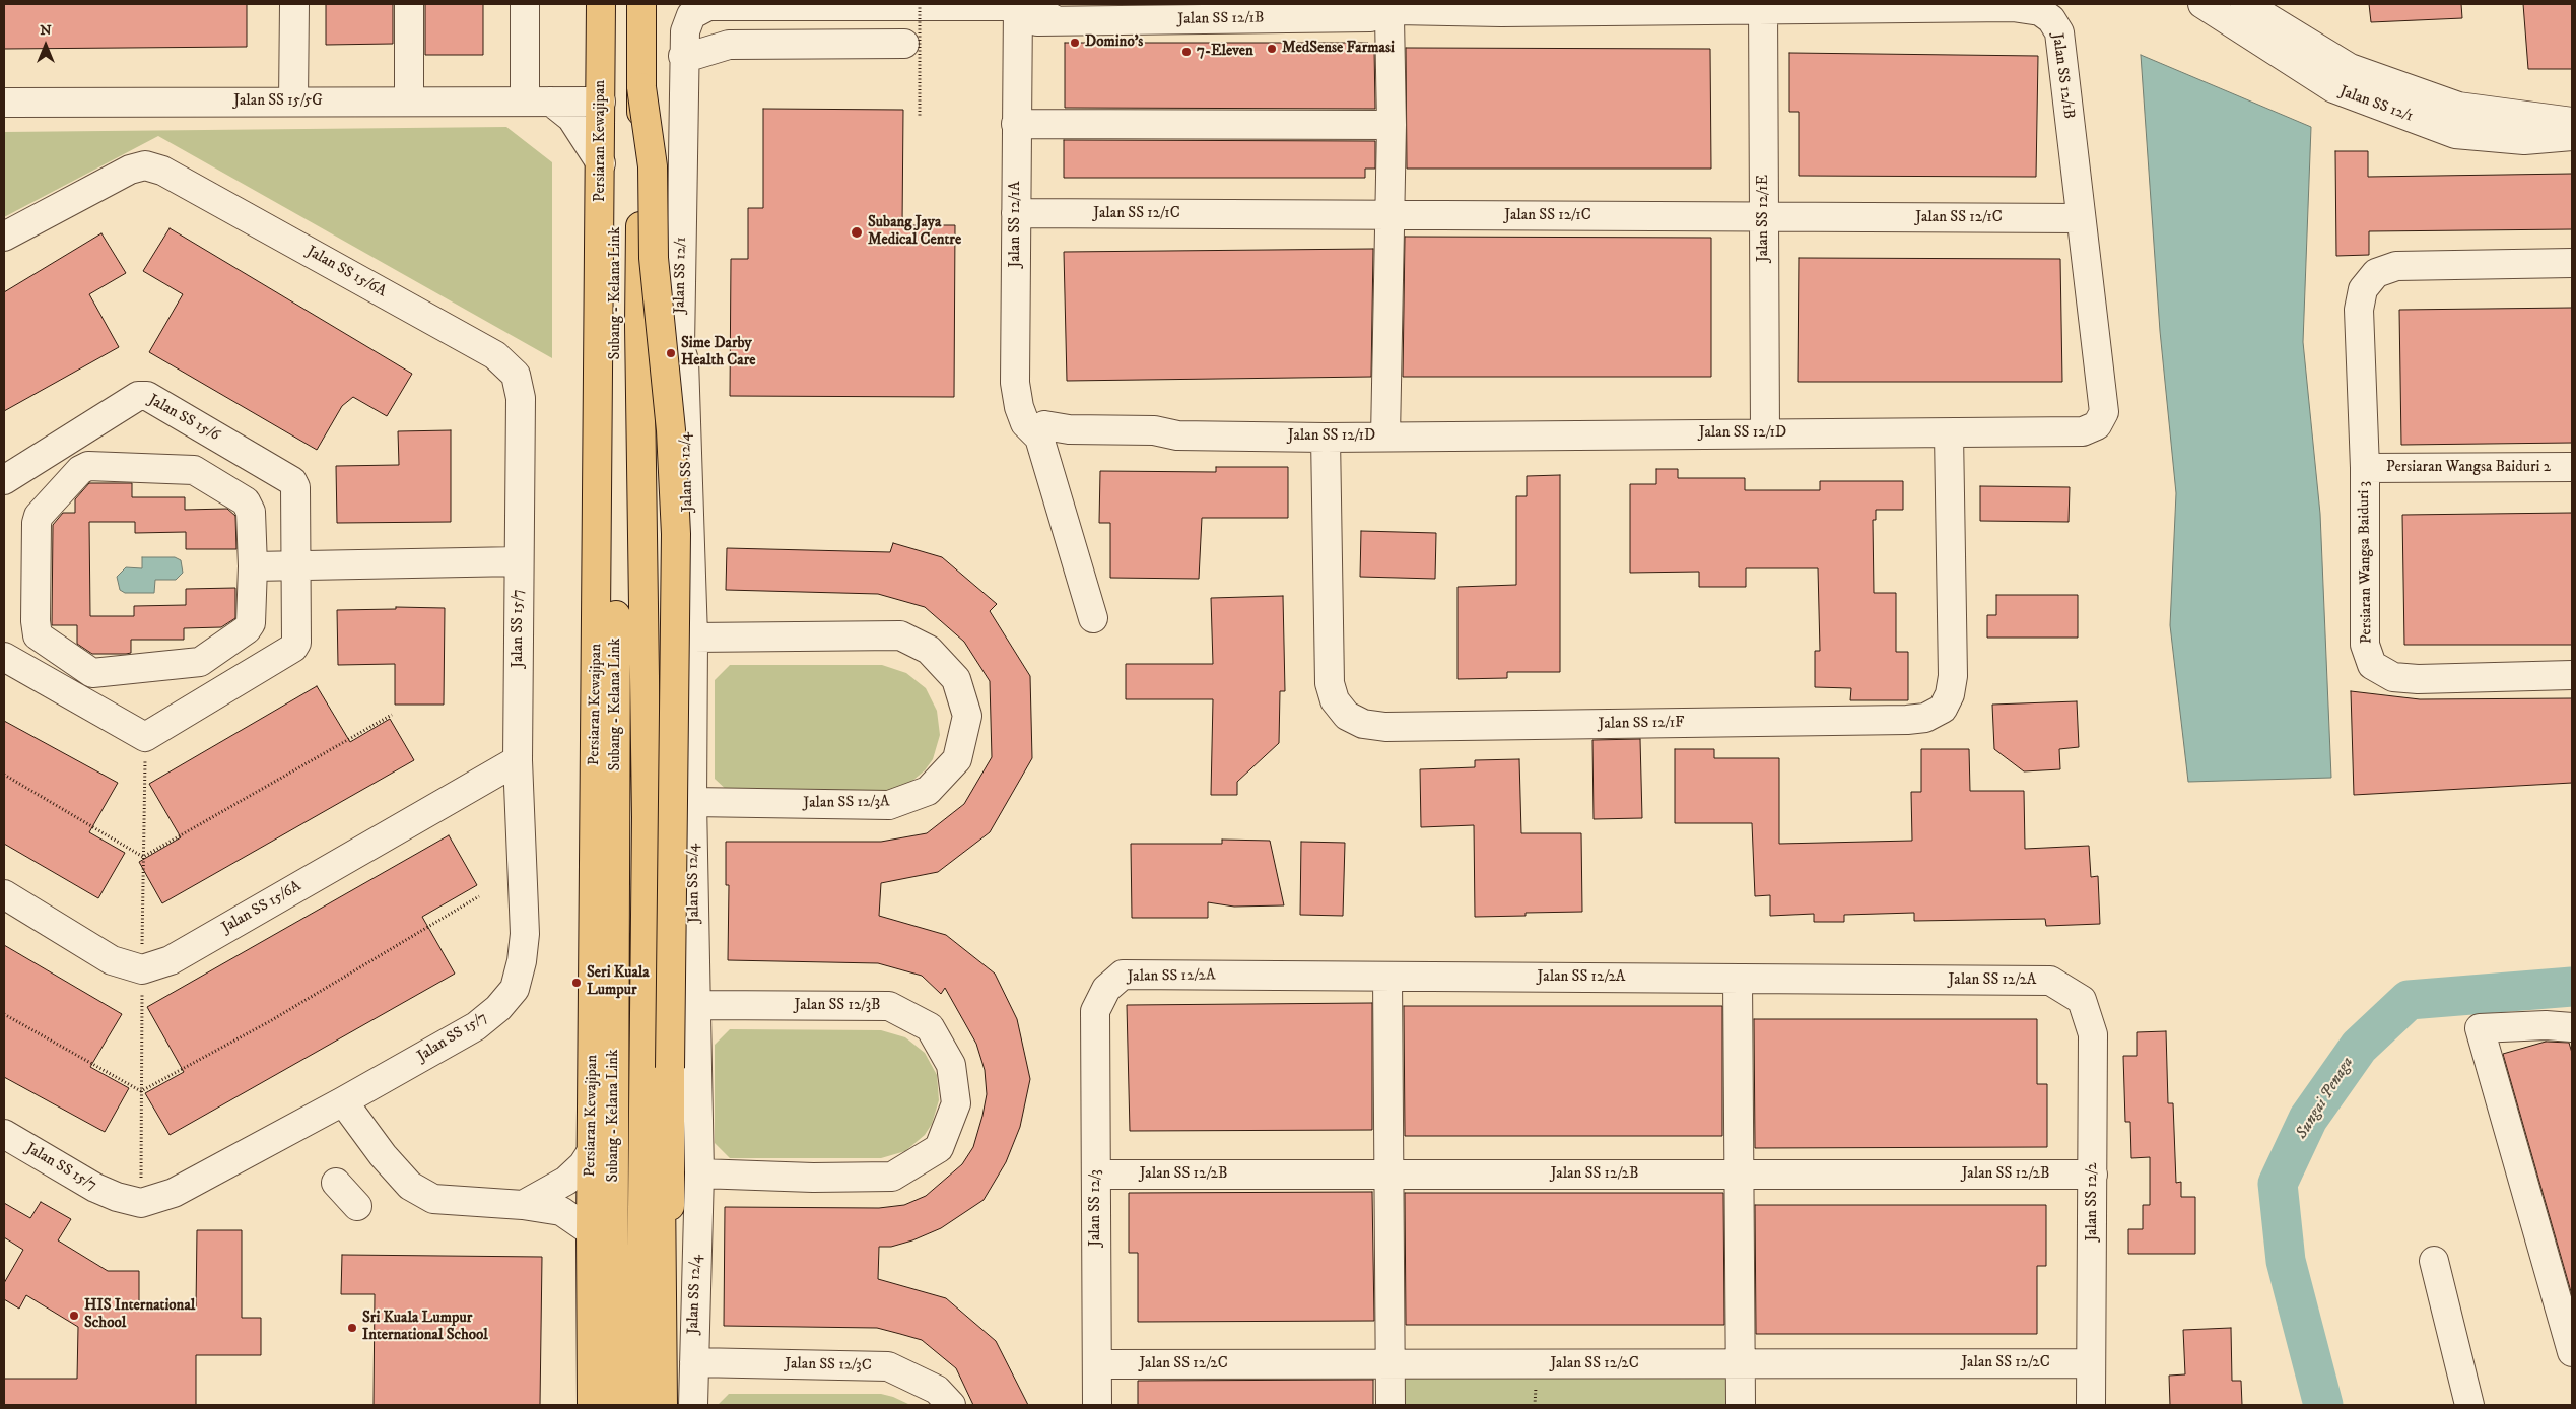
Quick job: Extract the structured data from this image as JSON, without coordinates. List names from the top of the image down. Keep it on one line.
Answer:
{"streets":{"main road":["Persiaran Kewajipan","Subang - Kelana Link"],"street":["Jalan SS 12/1B","Jalan SS 15/5G","Jalan SS 12/1","Jalan SS 12/1C","Jalan SS 12/1E","Jalan SS 12/1A","Jalan SS 15/6A","Jalan SS 15/6","Jalan SS 12/1D","Persiaran Wangsa Baiduri 2","Jalan SS 12/4","Persiaran Wangsa Baiduri 3","Jalan SS 15/7","Jalan SS 12/1F","Jalan SS 12/3A","Jalan SS 12/2A","Jalan SS 12/3B","Jalan SS 12/2B","Jalan SS 12/2","Jalan SS 12/3","Jalan SS 12/2C","Jalan SS 12/3C"]},"crossings":[["Jalan SS 12/1B","Jalan SS 12/1"],["Jalan SS 12/1B","Jalan SS 12/1C"],["Jalan SS 12/1B","Jalan SS 12/1E"],["Jalan SS 12/1B","Jalan SS 12/1A"],["Jalan SS 12/1B","Jalan SS 12/1D"],["Jalan SS 15/5G","Persiaran Kewajipan"],["Jalan SS 12/1","Jalan SS 12/1A"],["Jalan SS 12/1","Jalan SS 12/4"],["Jalan SS 12/1C","Jalan SS 12/1E"],["Jalan SS 12/1C","Jalan SS 12/1A"],["Jalan SS 12/1C","Jalan SS 12/1D"],["Jalan SS 12/1E","Jalan SS 12/1D"],["Jalan SS 12/1A","Jalan SS 12/1D"],["Jalan SS 15/6A","Jalan SS 15/7"],["Jalan SS 12/1D","Jalan SS 12/1F"],["Persiaran Wangsa Baiduri 2","Persiaran Wangsa Baiduri 3"],["Jalan SS 12/4","Jalan SS 12/3A"],["Jalan SS 12/4","Jalan SS 12/3B"],["Jalan SS 12/4","Jalan SS 12/3C"],["Jalan SS 12/2A","Jalan SS 12/2"],["Jalan SS 12/2A","Jalan SS 12/3"],["Jalan SS 12/2B","Jalan SS 12/2"],["Jalan SS 12/2B","Jalan SS 12/3"],["Jalan SS 12/2","Jalan SS 12/2C"],["Jalan SS 12/3","Jalan SS 12/2C"]],"water":["Sungai Penaga"],"places":["Domino's","MedSense Farmasi","7-Eleven","Subang Jaya Medical Centre","Sime Darby Health Care","Seri Kuala Lumpur","HIS International School","Sri Kuala Lumpur International School"],"north":"top"}
